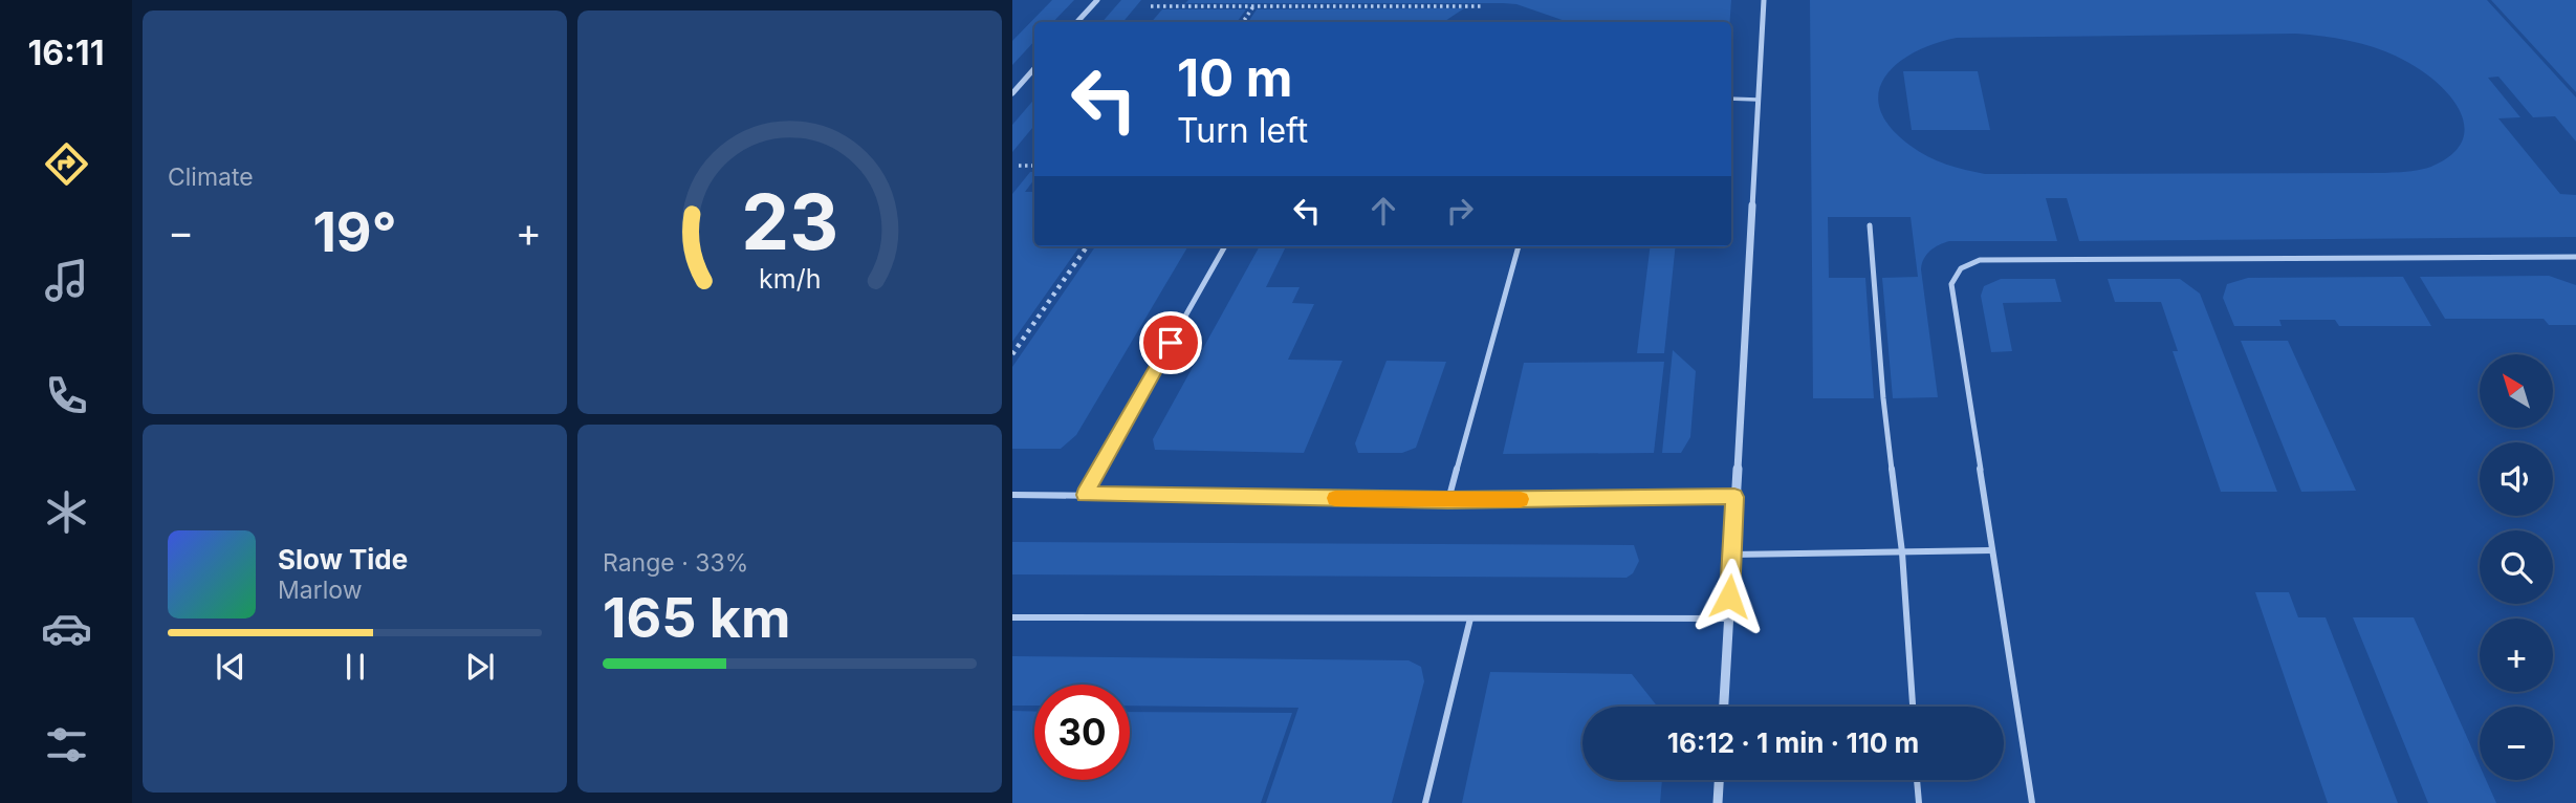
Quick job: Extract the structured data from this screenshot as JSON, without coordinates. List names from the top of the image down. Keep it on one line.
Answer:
{"north":"top left","page":{"tabs":"16:11","tile":["Climate",["Range · 33%","165 km"]],"turn":["10 m","Turn left"],"heat":["−","19°","+"],"map_buttons":["+","−"],"song":["Slow Tide","Marlow"],"limit":"30","trip":"16:12 · 1 min · 110 m","gauge":["23","km/h"]}}
